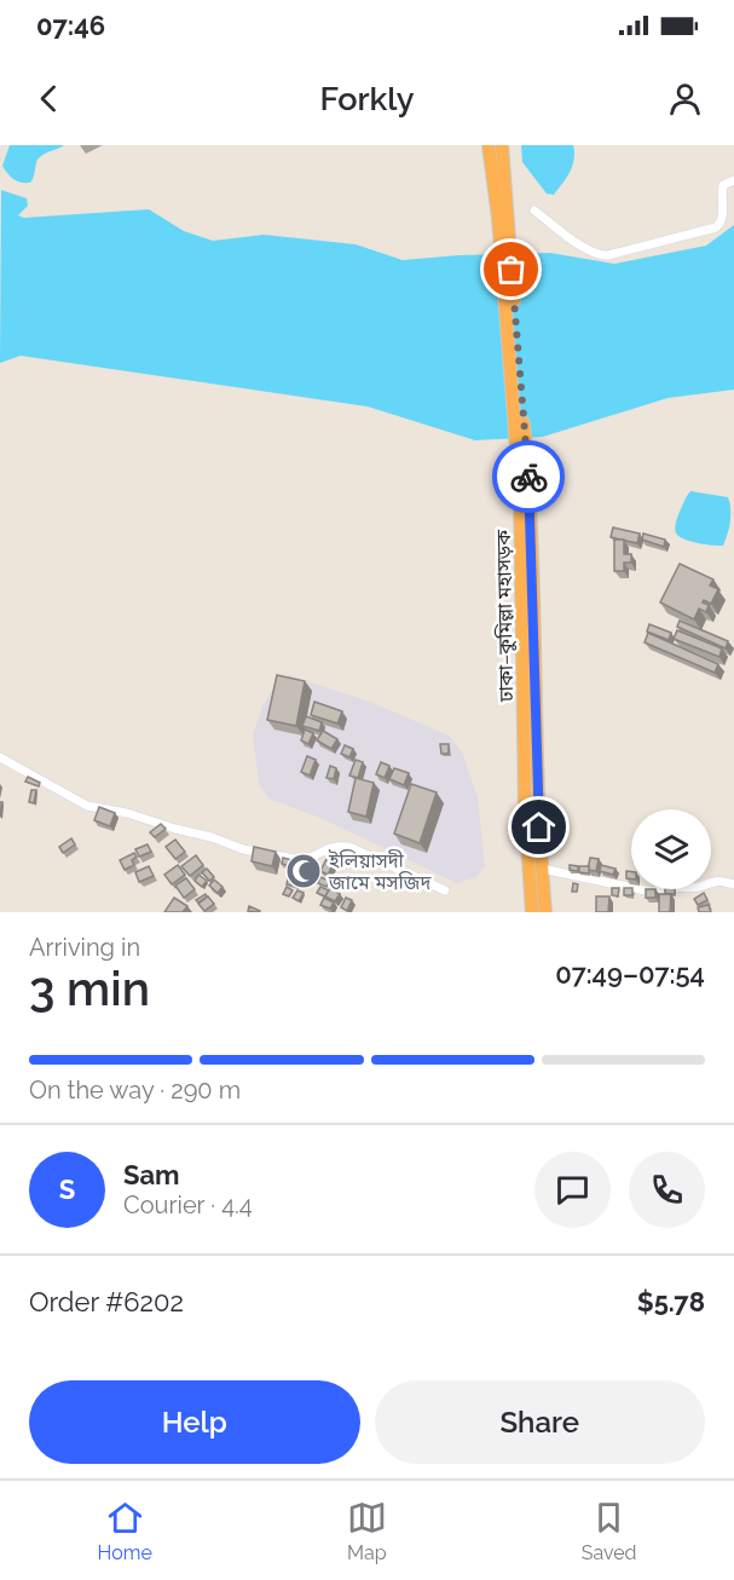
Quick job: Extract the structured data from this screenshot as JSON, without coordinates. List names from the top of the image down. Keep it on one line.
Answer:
{"streets":{"highway":["ঢাকা–কুমিল্লা মহাসড়ক"]},"places":{"mosque":["ইলিয়াসদী জামে মসজিদ"]},"page":{"status":"07:46","header":"Forkly","heading":["3 min","Arriving in","07:49–07:54"],"panel":["Sam","Courier · 4.4","Order #6202","$5.78"],"bar":"On the way · 290 m","round":"S","buttons":["Help","Share"],"tabs":["Home","Map","Saved"]}}
